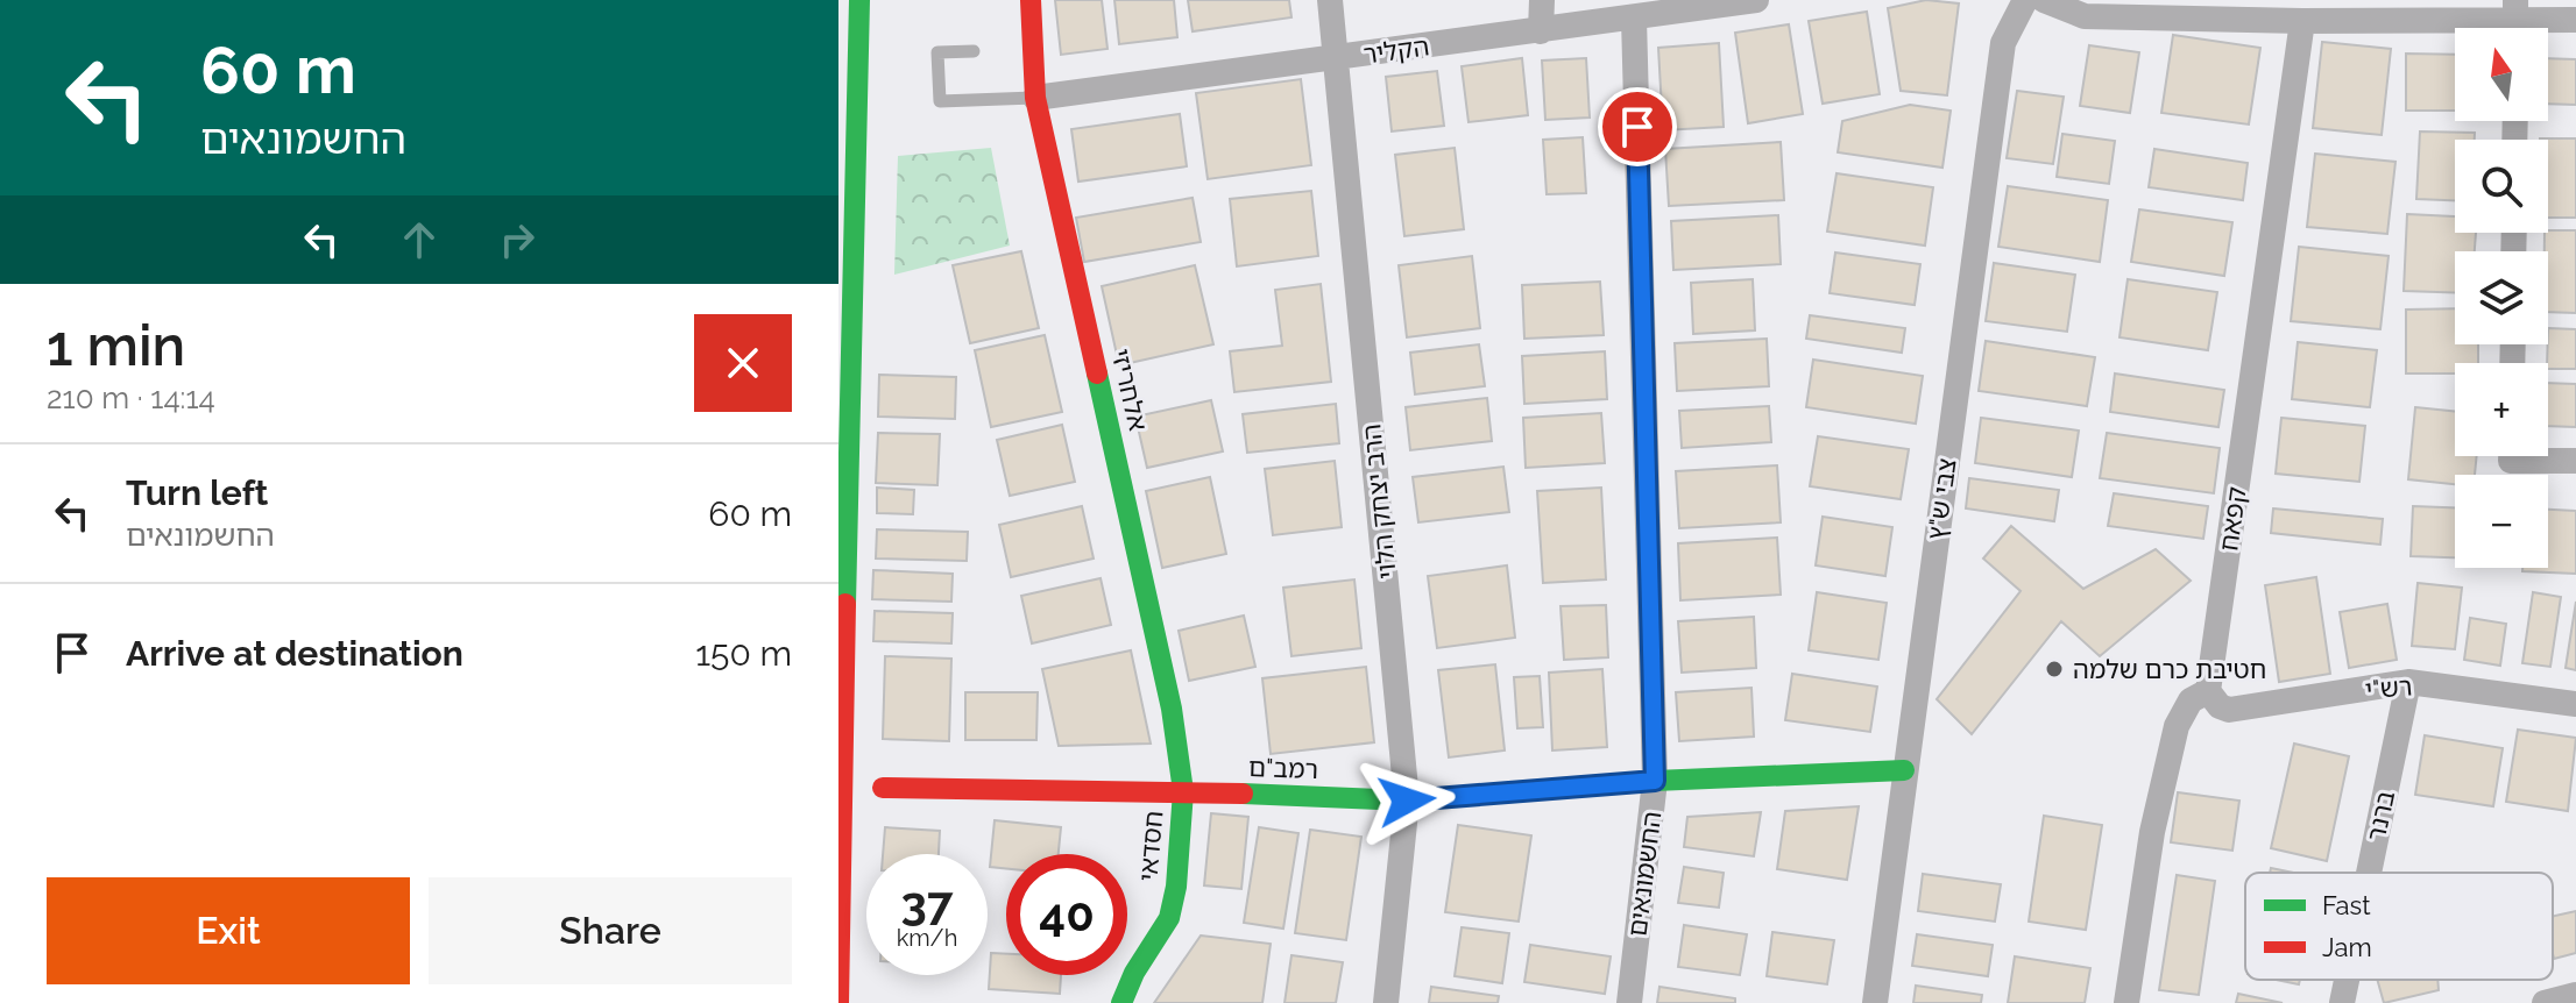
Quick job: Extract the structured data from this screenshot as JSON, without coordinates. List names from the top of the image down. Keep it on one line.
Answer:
{"streets":{"street":["הקליר","אלחריזי","צבי ש\"ץ","הרב יצחק הלוי","קפאח","רש\"י","רמב\"ם","ברנר","חסדאי","החשמונאים"]},"crossings":[["הקליר","אלחריזי"],["הקליר","הרב יצחק הלוי"],["הקליר","החשמונאים"],["אלחריזי","רמב\"ם"],["אלחריזי","חסדאי"],["צבי ש\"ץ","רמב\"ם"],["הרב יצחק הלוי","רמב\"ם"],["קפאח","רש\"י"],["רש\"י","ברנר"],["רמב\"ם","חסדאי"],["רמב\"ם","החשמונאים"]],"places":["חטיבת כרם שלמה"],"legend":["Fast","Jam"],"north":"top","page":{"turn":["60 m","החשמונאים"],"map_buttons":["+","−"],"heading":["1 min","210 m · 14:14"],"list":[{"name":"Turn left","note":"החשמונאים","value":"60 m"},{"name":"Arrive at destination","value":"150 m"}],"speed":"37 km/h","limit":"40","buttons":["Exit","Share"]}}
